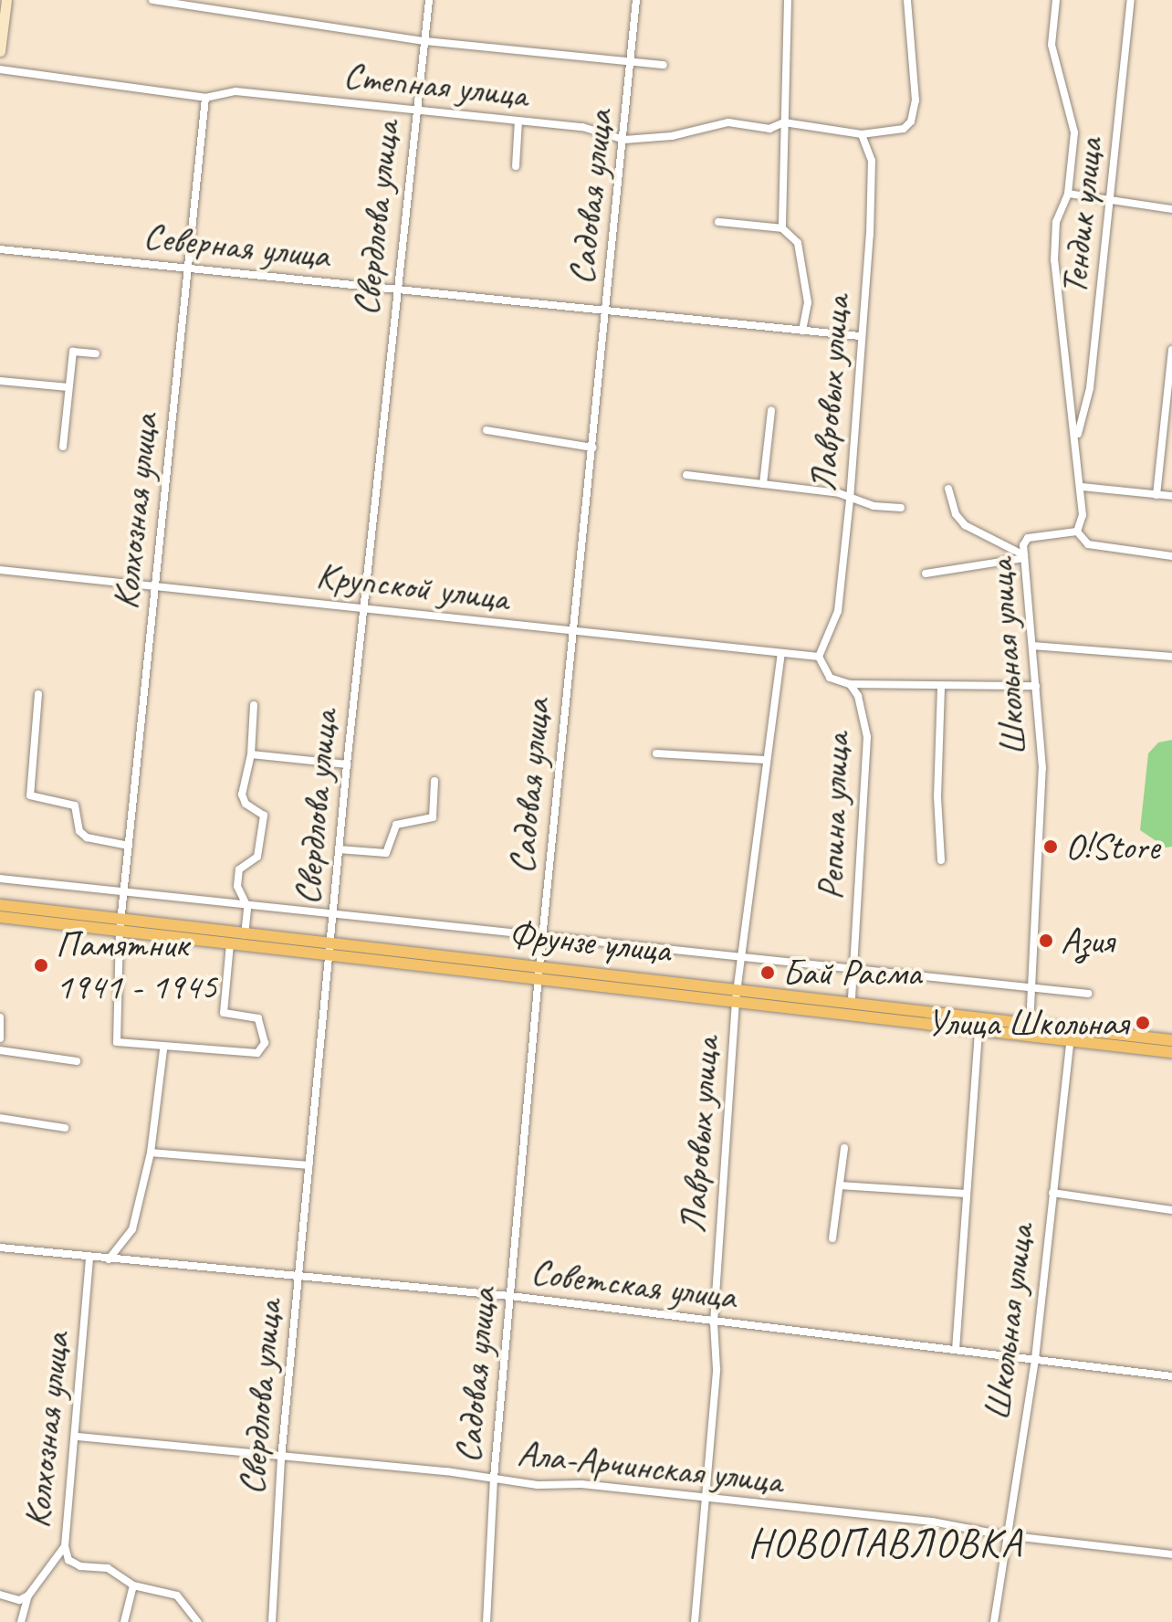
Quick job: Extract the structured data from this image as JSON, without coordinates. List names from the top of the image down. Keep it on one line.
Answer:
{"streets":{"main road":["Фрунзе улица"],"street":["Степная улица","Садовая улица","Тендик улица","Свердлова улица","Северная улица","Лавровых улица","Колхозная улица","Крупской улица","Школьная улица","Репина улица","Советская улица","Ала-Арчинская улица"]},"crossings":[["Степная улица","Садовая улица"],["Степная улица","Свердлова улица"],["Степная улица","Лавровых улица"],["Степная улица","Колхозная улица"],["Садовая улица","Северная улица"],["Садовая улица","Крупской улица"],["Садовая улица","Фрунзе улица"],["Садовая улица","Советская улица"],["Садовая улица","Ала-Арчинская улица"],["Свердлова улица","Северная улица"],["Свердлова улица","Крупской улица"],["Свердлова улица","Фрунзе улица"],["Свердлова улица","Советская улица"],["Свердлова улица","Ала-Арчинская улица"],["Северная улица","Лавровых улица"],["Северная улица","Колхозная улица"],["Лавровых улица","Крупской улица"],["Лавровых улица","Репина улица"],["Лавровых улица","Фрунзе улица"],["Лавровых улица","Советская улица"],["Лавровых улица","Ала-Арчинская улица"],["Колхозная улица","Крупской улица"],["Колхозная улица","Фрунзе улица"],["Колхозная улица","Советская улица"],["Колхозная улица","Ала-Арчинская улица"],["Крупской улица","Репина улица"],["Школьная улица","Фрунзе улица"],["Школьная улица","Советская улица"],["Школьная улица","Ала-Арчинская улица"],["Репина улица","Фрунзе улица"]],"districts":["НОВОПАВЛОВКА"],"places":["O!Store","Азия","Памятник 1941 - 1945","Бай Расма","Улица Школьная"]}
